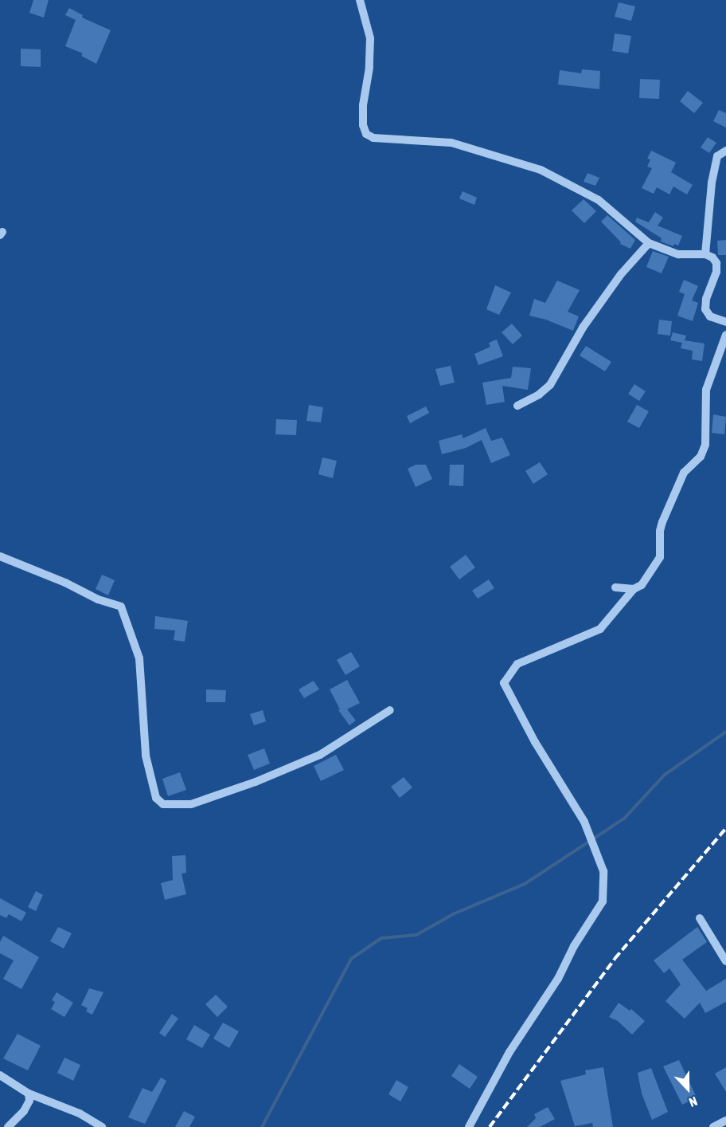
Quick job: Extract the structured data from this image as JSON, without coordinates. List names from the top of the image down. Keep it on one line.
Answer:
{"north":"bottom"}
